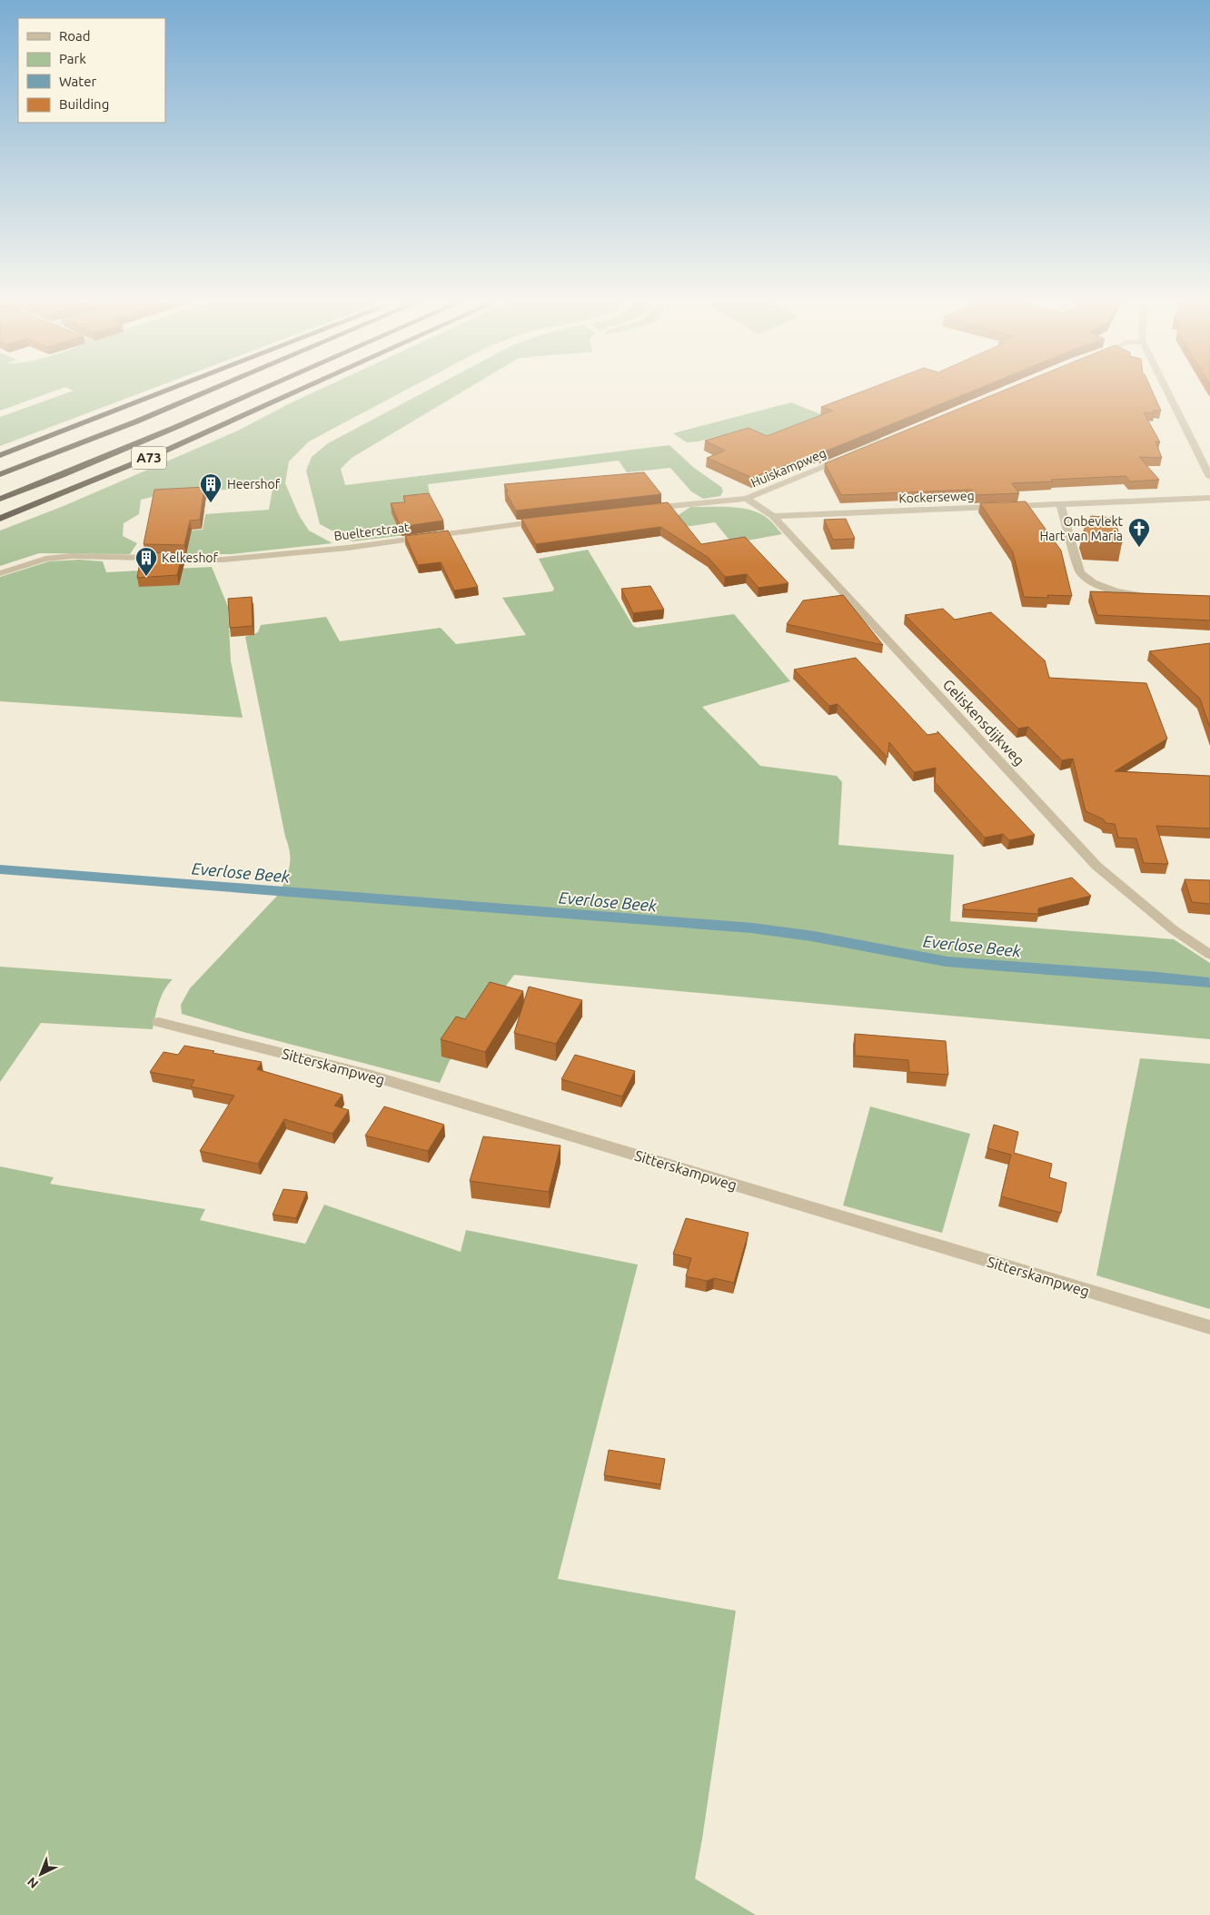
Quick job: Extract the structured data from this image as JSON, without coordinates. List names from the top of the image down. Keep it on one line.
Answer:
{"streets":{"highway":["A73"],"street":["Huiskampweg","Kockerseweg","Buelterstraat","Geliskensdijkweg","Sitterskampweg"]},"crossings":[["Huiskampweg","Geliskensdijkweg"],["Kockerseweg","Geliskensdijkweg"]],"water":["Everlose Beek"],"places":{"building":["Heershof","Kelkeshof"],"church":["Onbevlekt Hart van Maria"]},"legend":["Road","Park","Water","Building"],"north":"bottom left"}
